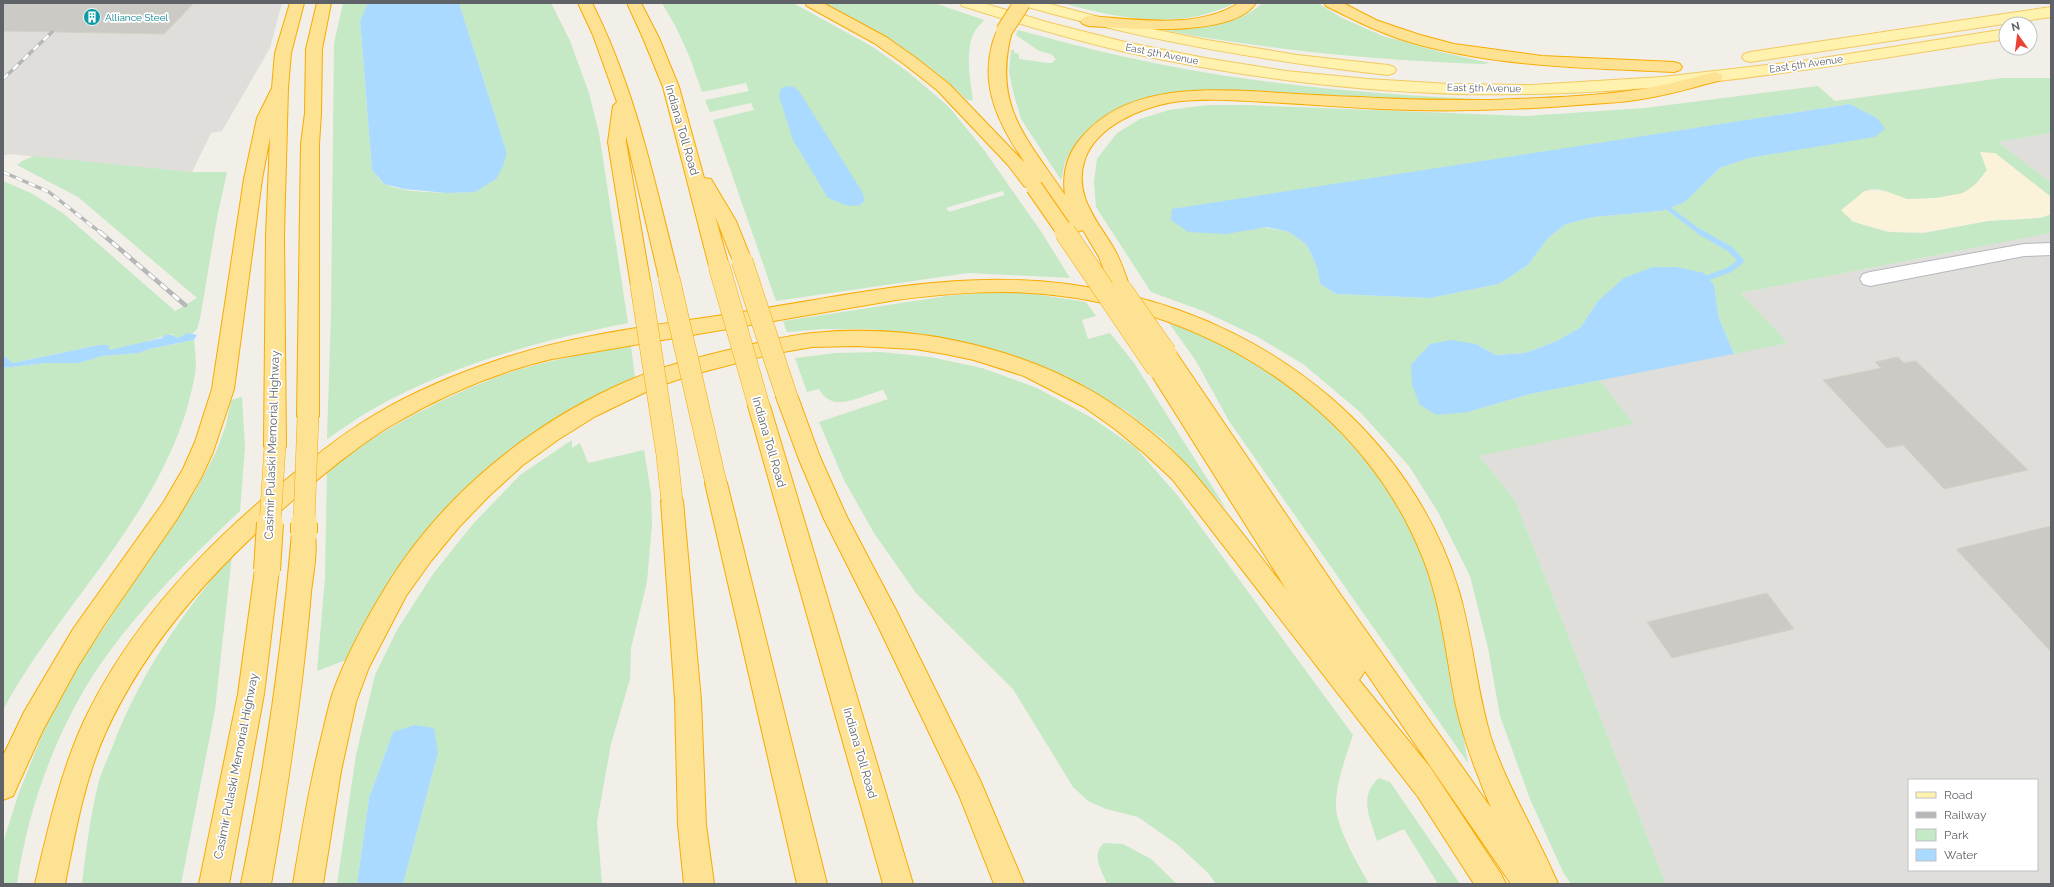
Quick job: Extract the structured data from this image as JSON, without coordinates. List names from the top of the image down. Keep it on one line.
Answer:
{"streets":{"highway":["Indiana Toll Road","Casimir Pulaski Memorial Highway"],"main road":["East 5th Avenue"]},"places":{"building":["Alliance Steel"]},"legend":["Road","Railway","Park","Water"],"north":"top"}
